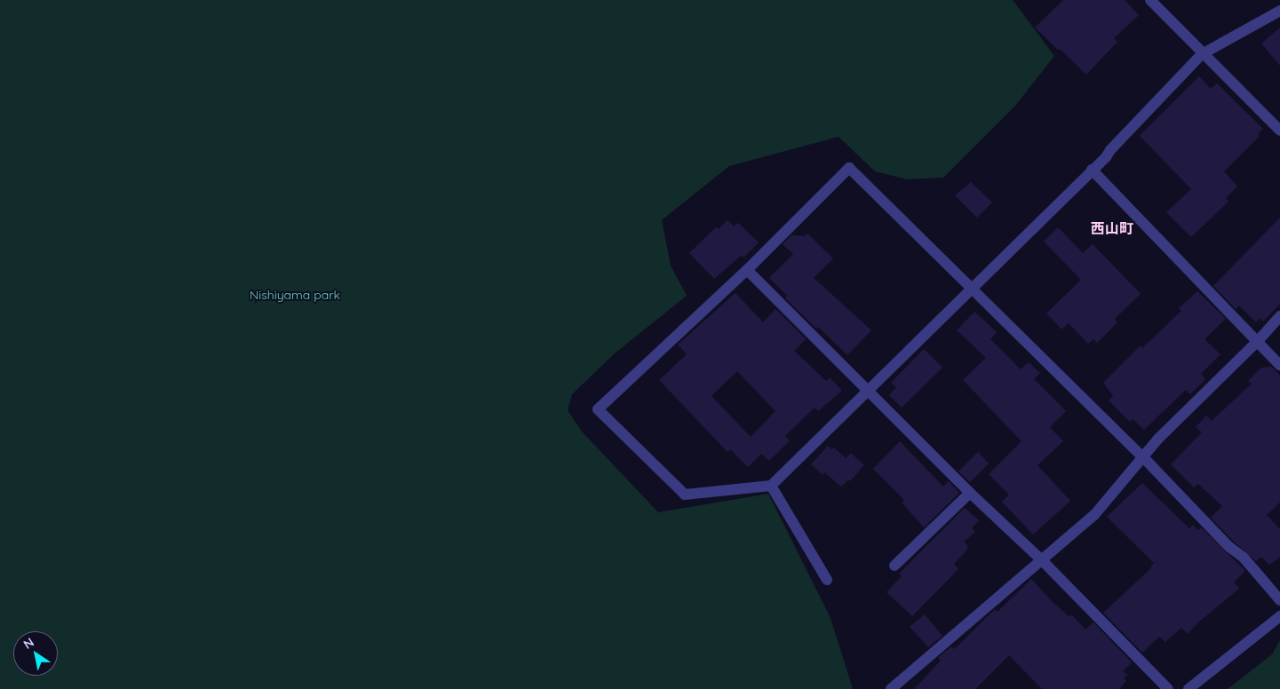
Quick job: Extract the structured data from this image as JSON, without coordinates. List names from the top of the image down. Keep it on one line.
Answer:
{"districts":["西山町"],"parks":["Nishiyama park"],"north":"top left"}
